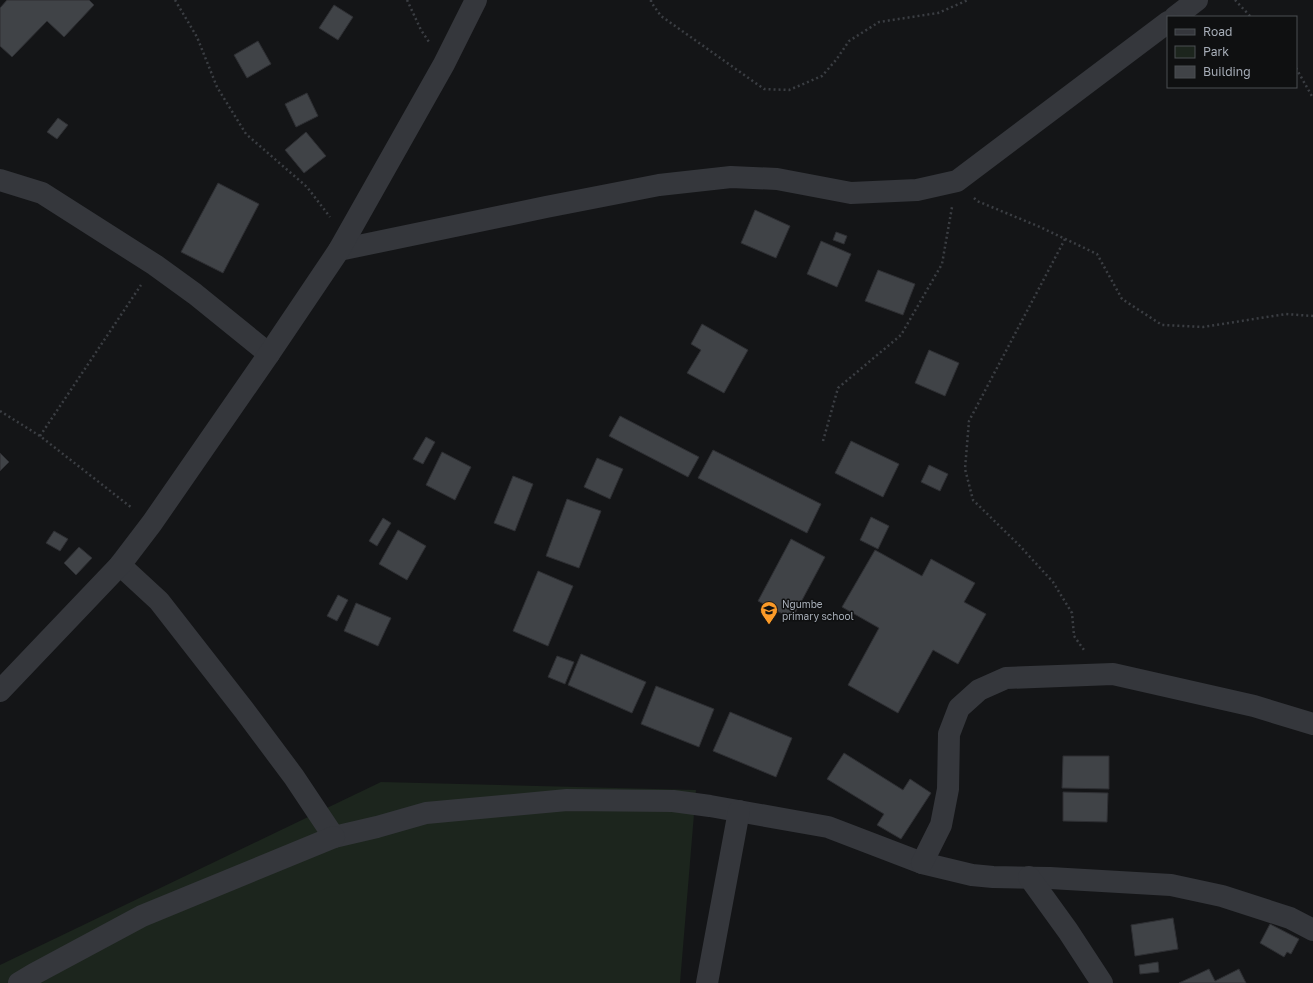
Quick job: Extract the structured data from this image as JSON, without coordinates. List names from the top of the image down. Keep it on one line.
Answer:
{"places":{"school or university":["Ngumbe primary school"]},"legend":["Road","Park","Building"]}
